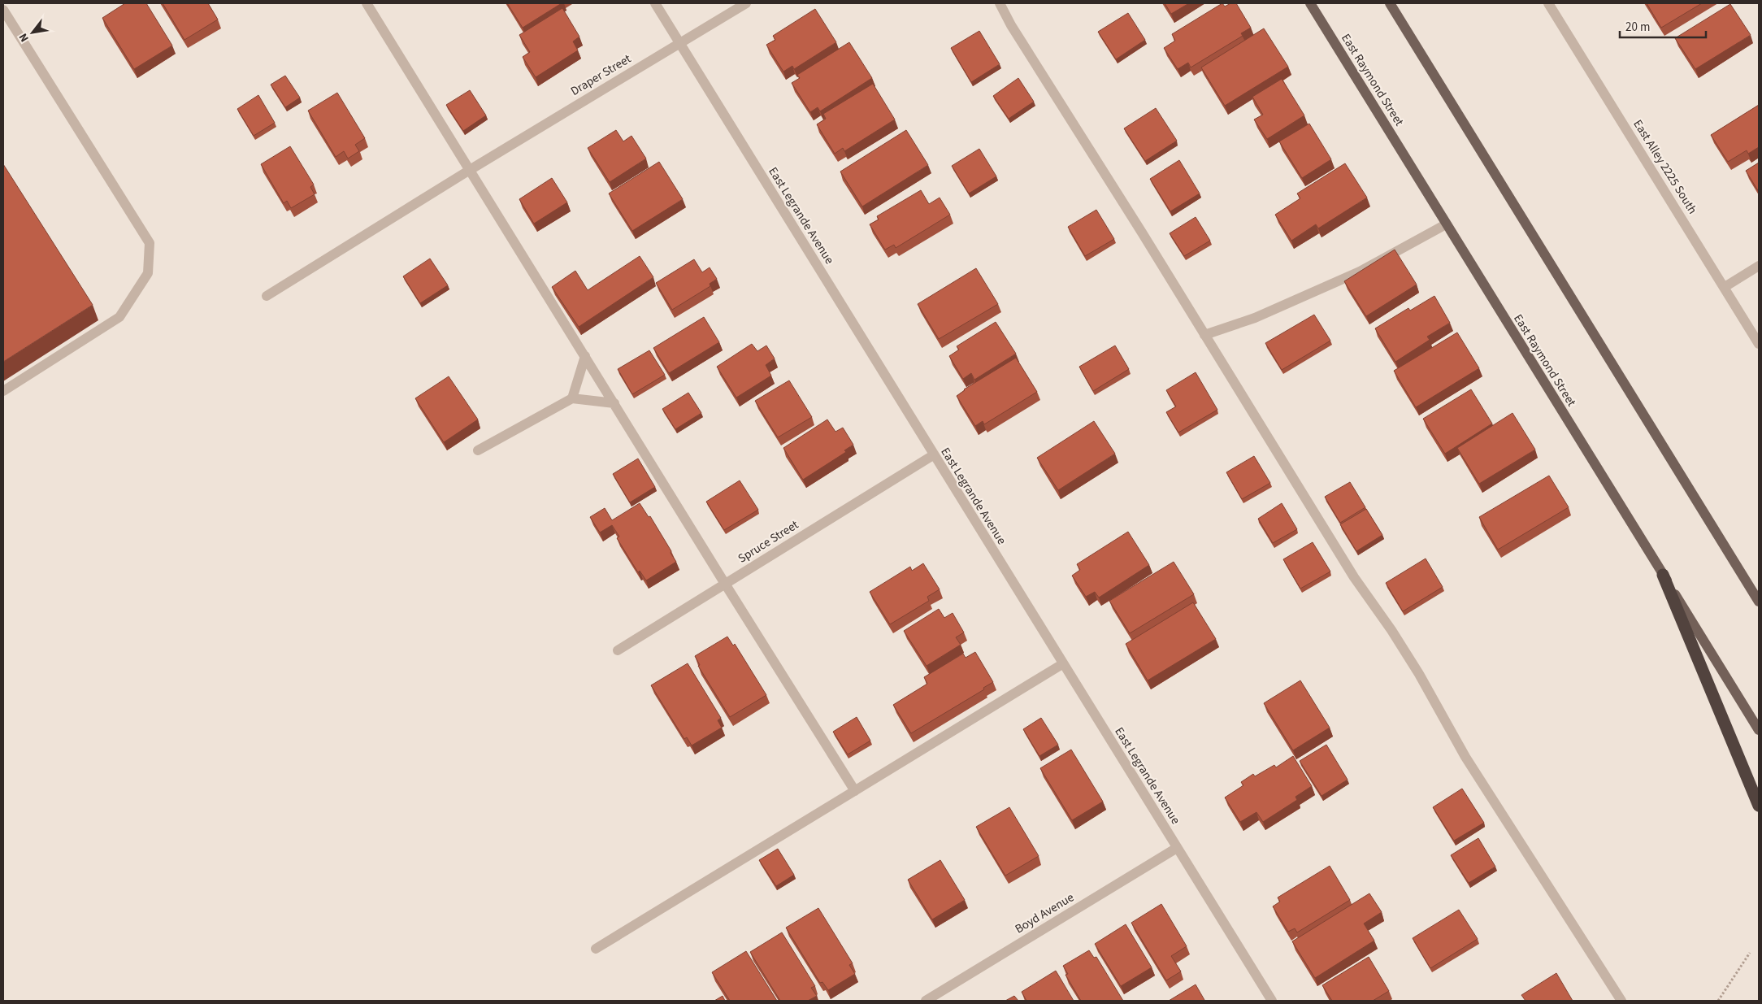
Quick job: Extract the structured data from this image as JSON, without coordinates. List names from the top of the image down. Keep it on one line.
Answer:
{"streets":{"main road":["East Raymond Street"],"street":["Draper Street","East Alley 2225 South","East Legrande Avenue","Spruce Street","Boyd Avenue"]},"crossings":[["Draper Street","East Legrande Avenue"],["East Legrande Avenue","Spruce Street"],["East Legrande Avenue","Boyd Avenue"]],"scale_bar":"20 m","north":"bottom left"}
